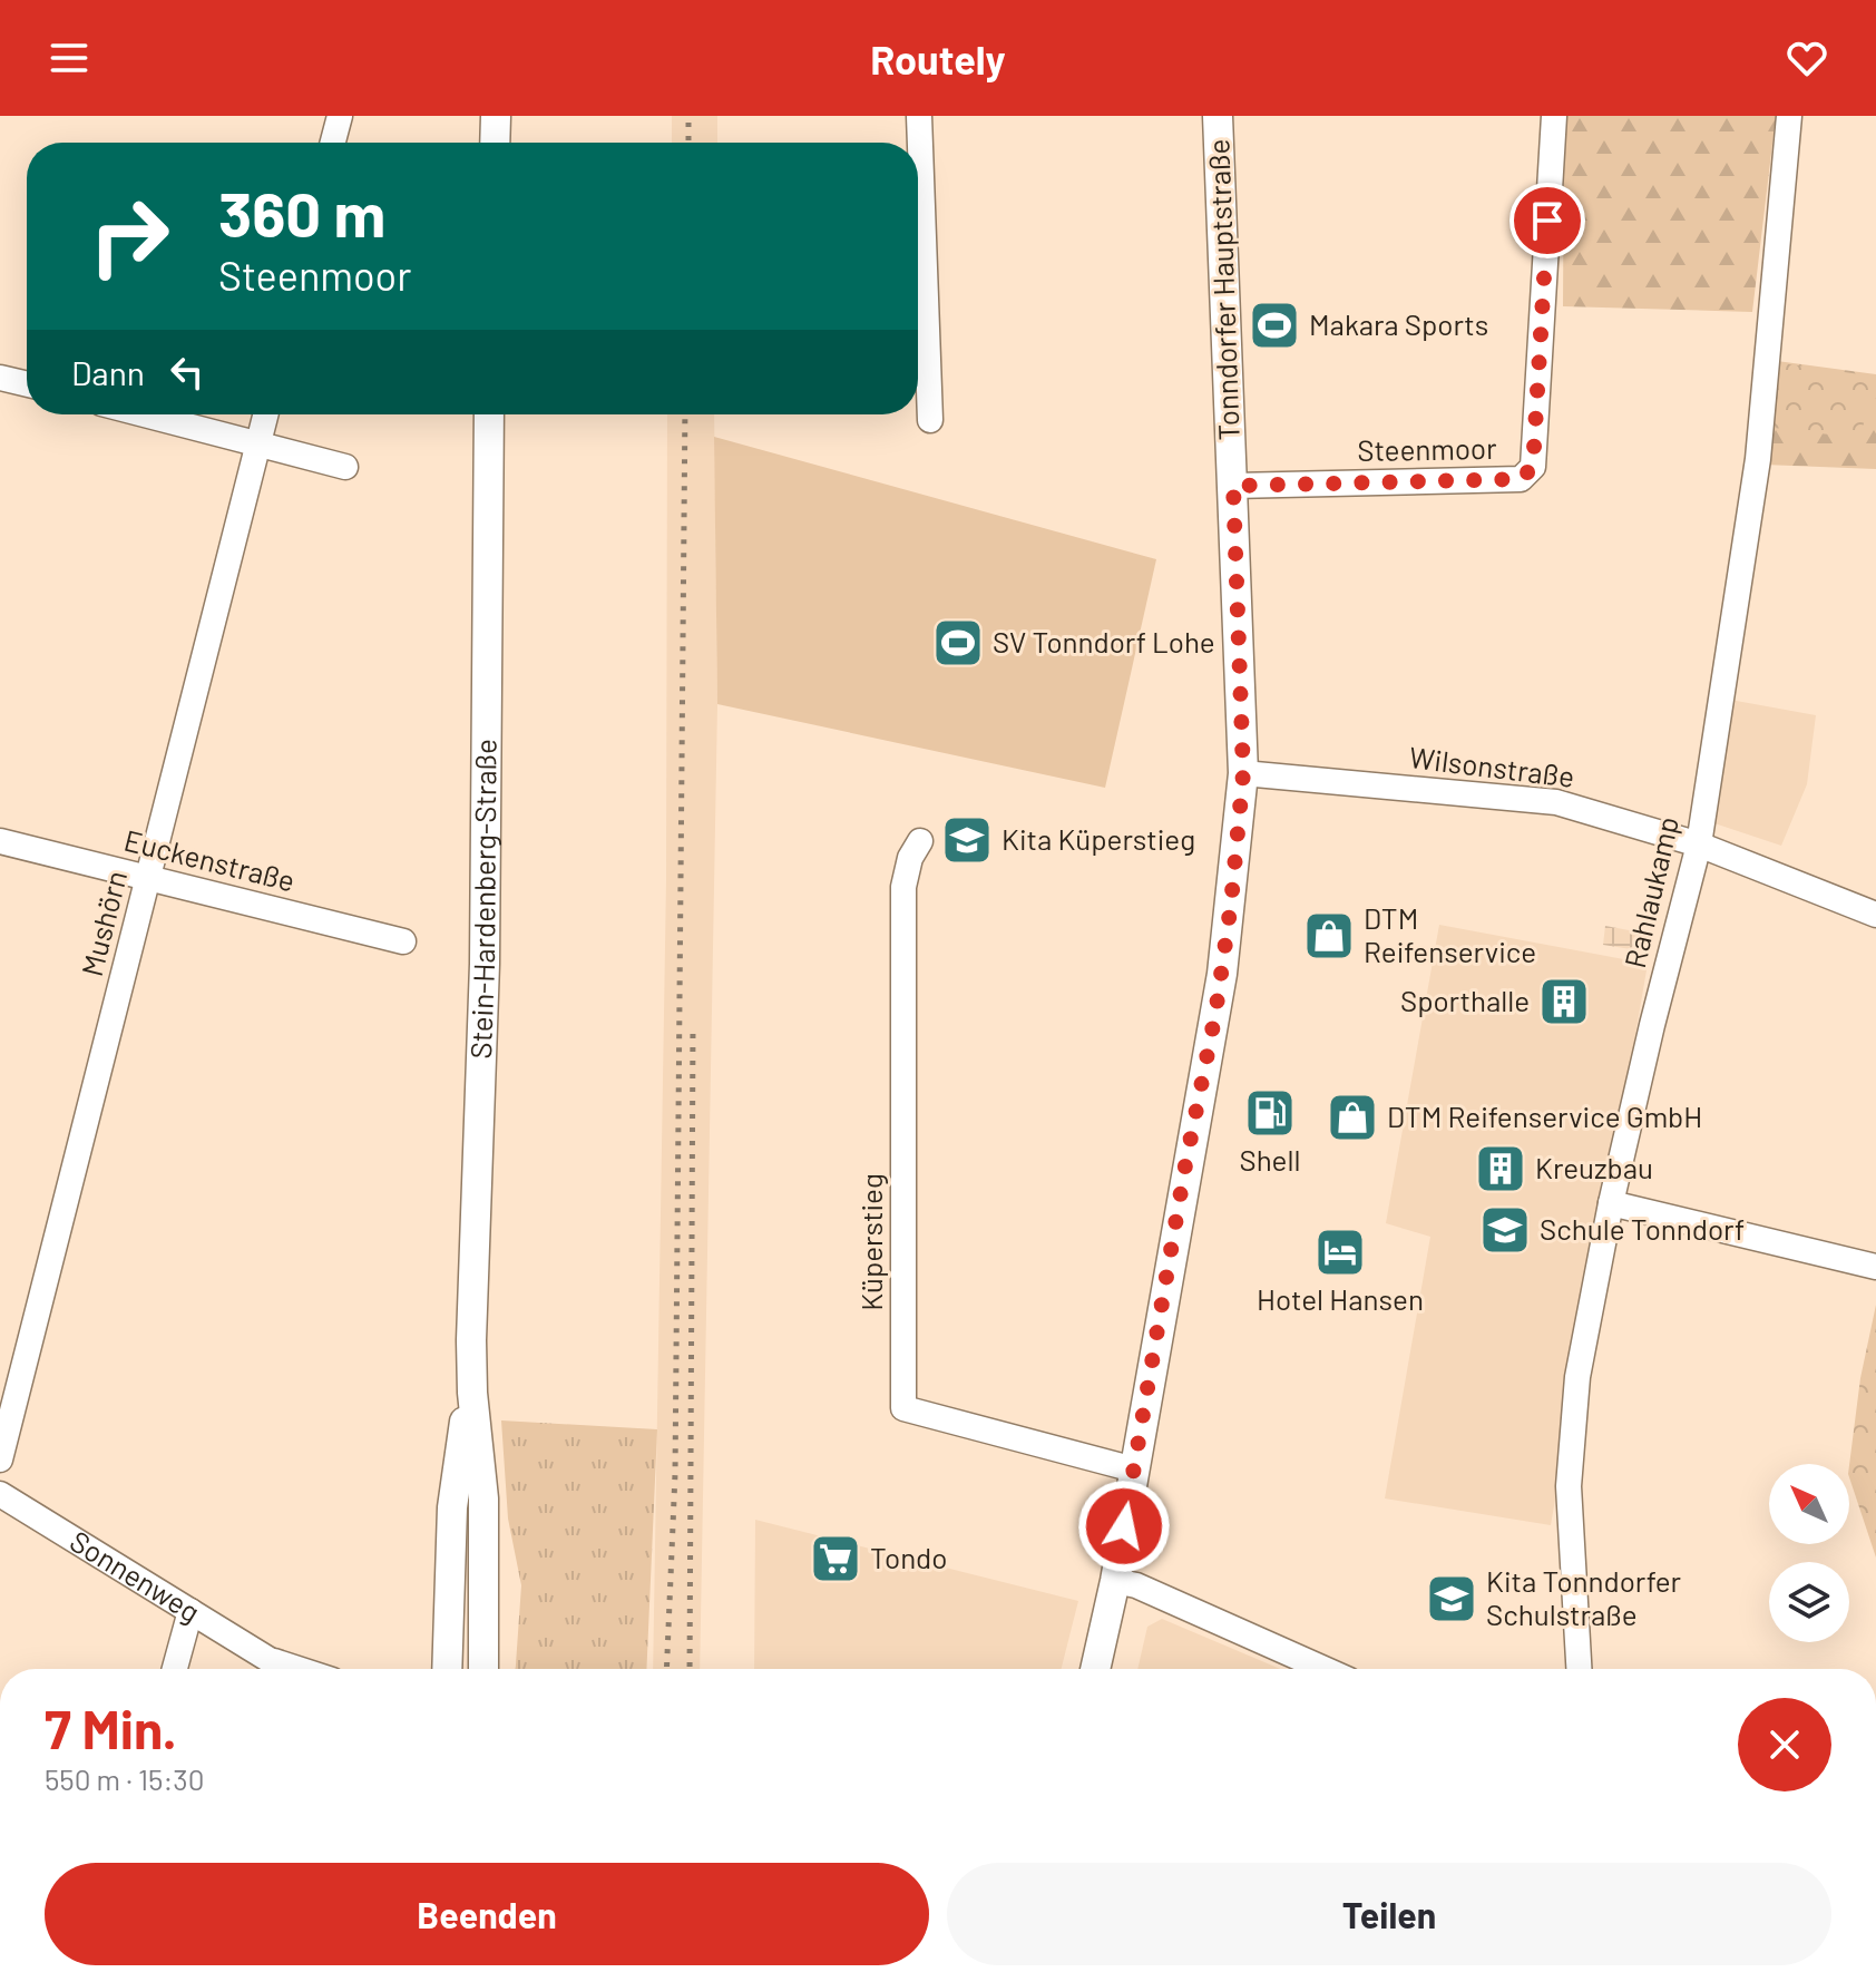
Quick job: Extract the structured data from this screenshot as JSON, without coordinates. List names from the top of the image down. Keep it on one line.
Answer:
{"streets":{"main road":["Tonndorfer Hauptstraße","Stein-Hardenberg-Straße"],"street":["Steenmoor","Wilsonstraße","Euckenstraße","Rahlaukamp","Mushörn","Küperstieg","Sonnenweg"]},"crossings":[["Tonndorfer Hauptstraße","Steenmoor"],["Tonndorfer Hauptstraße","Wilsonstraße"],["Tonndorfer Hauptstraße","Küperstieg"],["Wilsonstraße","Rahlaukamp"],["Euckenstraße","Mushörn"]],"places":{"sports":["Makara Sports","SV Tonndorf Lohe"],"school or university":["Kita Küperstieg","Schule Tonndorf","Kita Tonndorfer Schulstraße"],"shop":["DTM Reifenservice","DTM Reifenservice GmbH"],"building":["Sporthalle","Kreuzbau"],"fuel station":["Shell"],"hotel":["Hotel Hansen"],"supermarket":["Tondo"]},"north":"top left","page":{"header":"Routely","turn":["360 m","Steenmoor"],"then":"Dann","heading":["7 Min.","550 m · 15:30"],"buttons":["Beenden","Teilen"]}}
